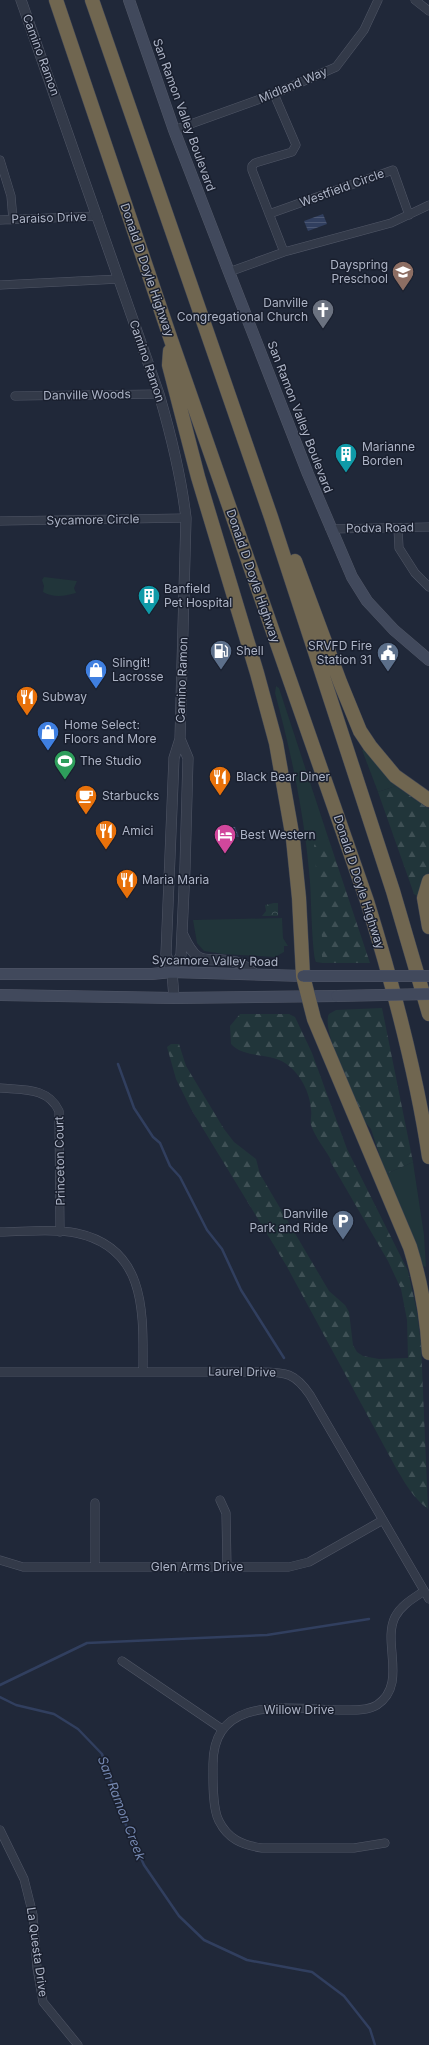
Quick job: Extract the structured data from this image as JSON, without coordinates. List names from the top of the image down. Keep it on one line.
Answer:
{"streets":{"highway":["Donald D Doyle Highway"],"main road":["San Ramon Valley Boulevard","Sycamore Valley Road"],"street":["Camino Ramon","Midland Way","Westfield Circle","Paraiso Drive","Danville Woods","Sycamore Circle","Podva Road","Princeton Court","Laurel Drive","Glen Arms Drive","Willow Drive","La Questa Drive"]},"crossings":[["Camino Ramon","Paraiso Drive"],["Camino Ramon","Danville Woods"],["Camino Ramon","Sycamore Circle"],["Camino Ramon","Sycamore Valley Road"],["Midland Way","San Ramon Valley Boulevard"],["San Ramon Valley Boulevard","Podva Road"],["Laurel Drive","Glen Arms Drive"],["Laurel Drive","Willow Drive"]],"water":["San Ramon Creek"],"places":{"school or university":["Dayspring Preschool"],"church":["Danville Congregational Church"],"building":["Marianne Borden","Banfield Pet Hospital"],"fuel station":["Shell"],"public building":["SRVFD Fire Station 31"],"shop":["Slingit! Lacrosse","Home Select: Floors and More"],"restaurant":["Subway","Black Bear Diner","Amici","Maria Maria"],"sports":["The Studio"],"cafe":["Starbucks"],"hotel":["Best Western"],"parking":["Danville Park and Ride"]}}
